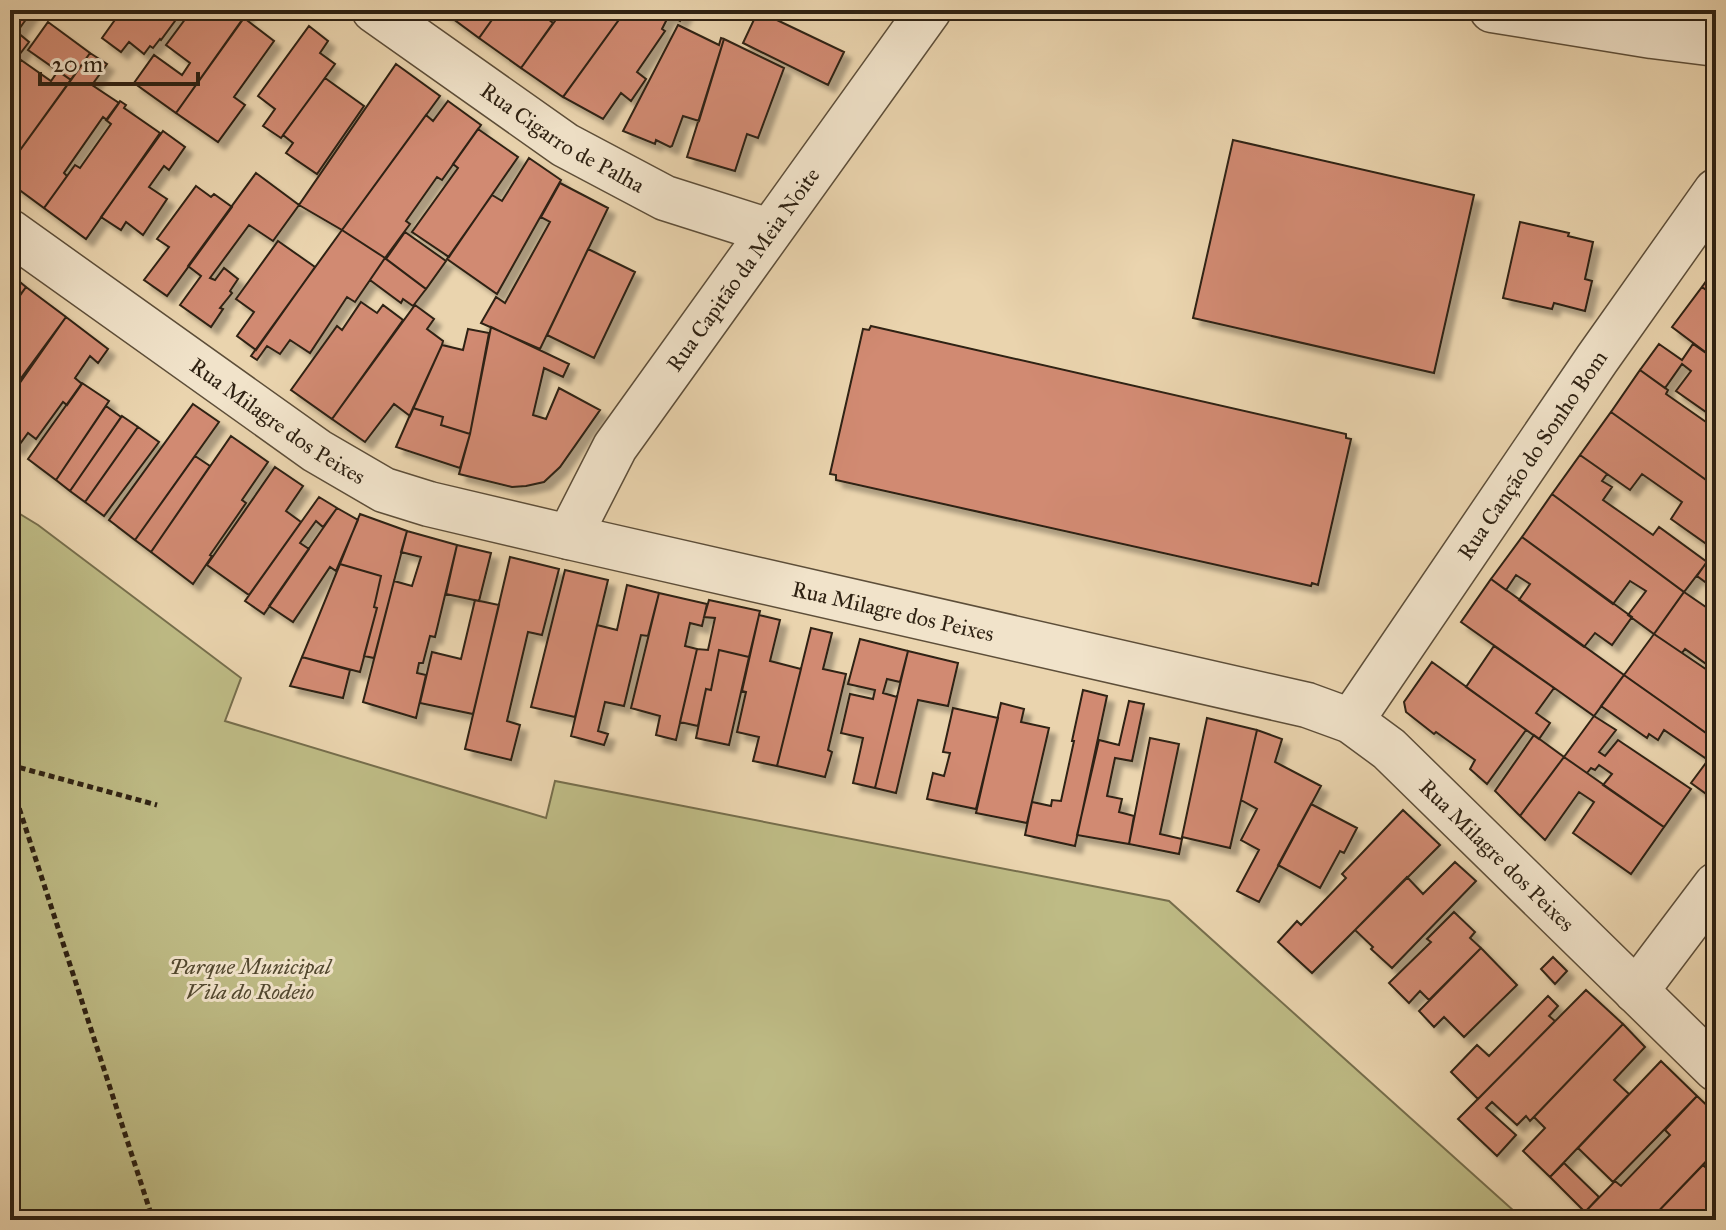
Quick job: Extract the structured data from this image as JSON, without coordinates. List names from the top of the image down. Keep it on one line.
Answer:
{"streets":{"street":["Rua Cigarro de Palha","Rua Capitão da Meia Noite","Rua Milagre dos Peixes","Rua Canção do Sonho Bom"]},"crossings":[["Rua Cigarro de Palha","Rua Capitão da Meia Noite"],["Rua Capitão da Meia Noite","Rua Milagre dos Peixes"],["Rua Milagre dos Peixes","Rua Canção do Sonho Bom"]],"parks":["Parque Municipal Vila do Rodeio"],"scale_bar":"20 m"}
